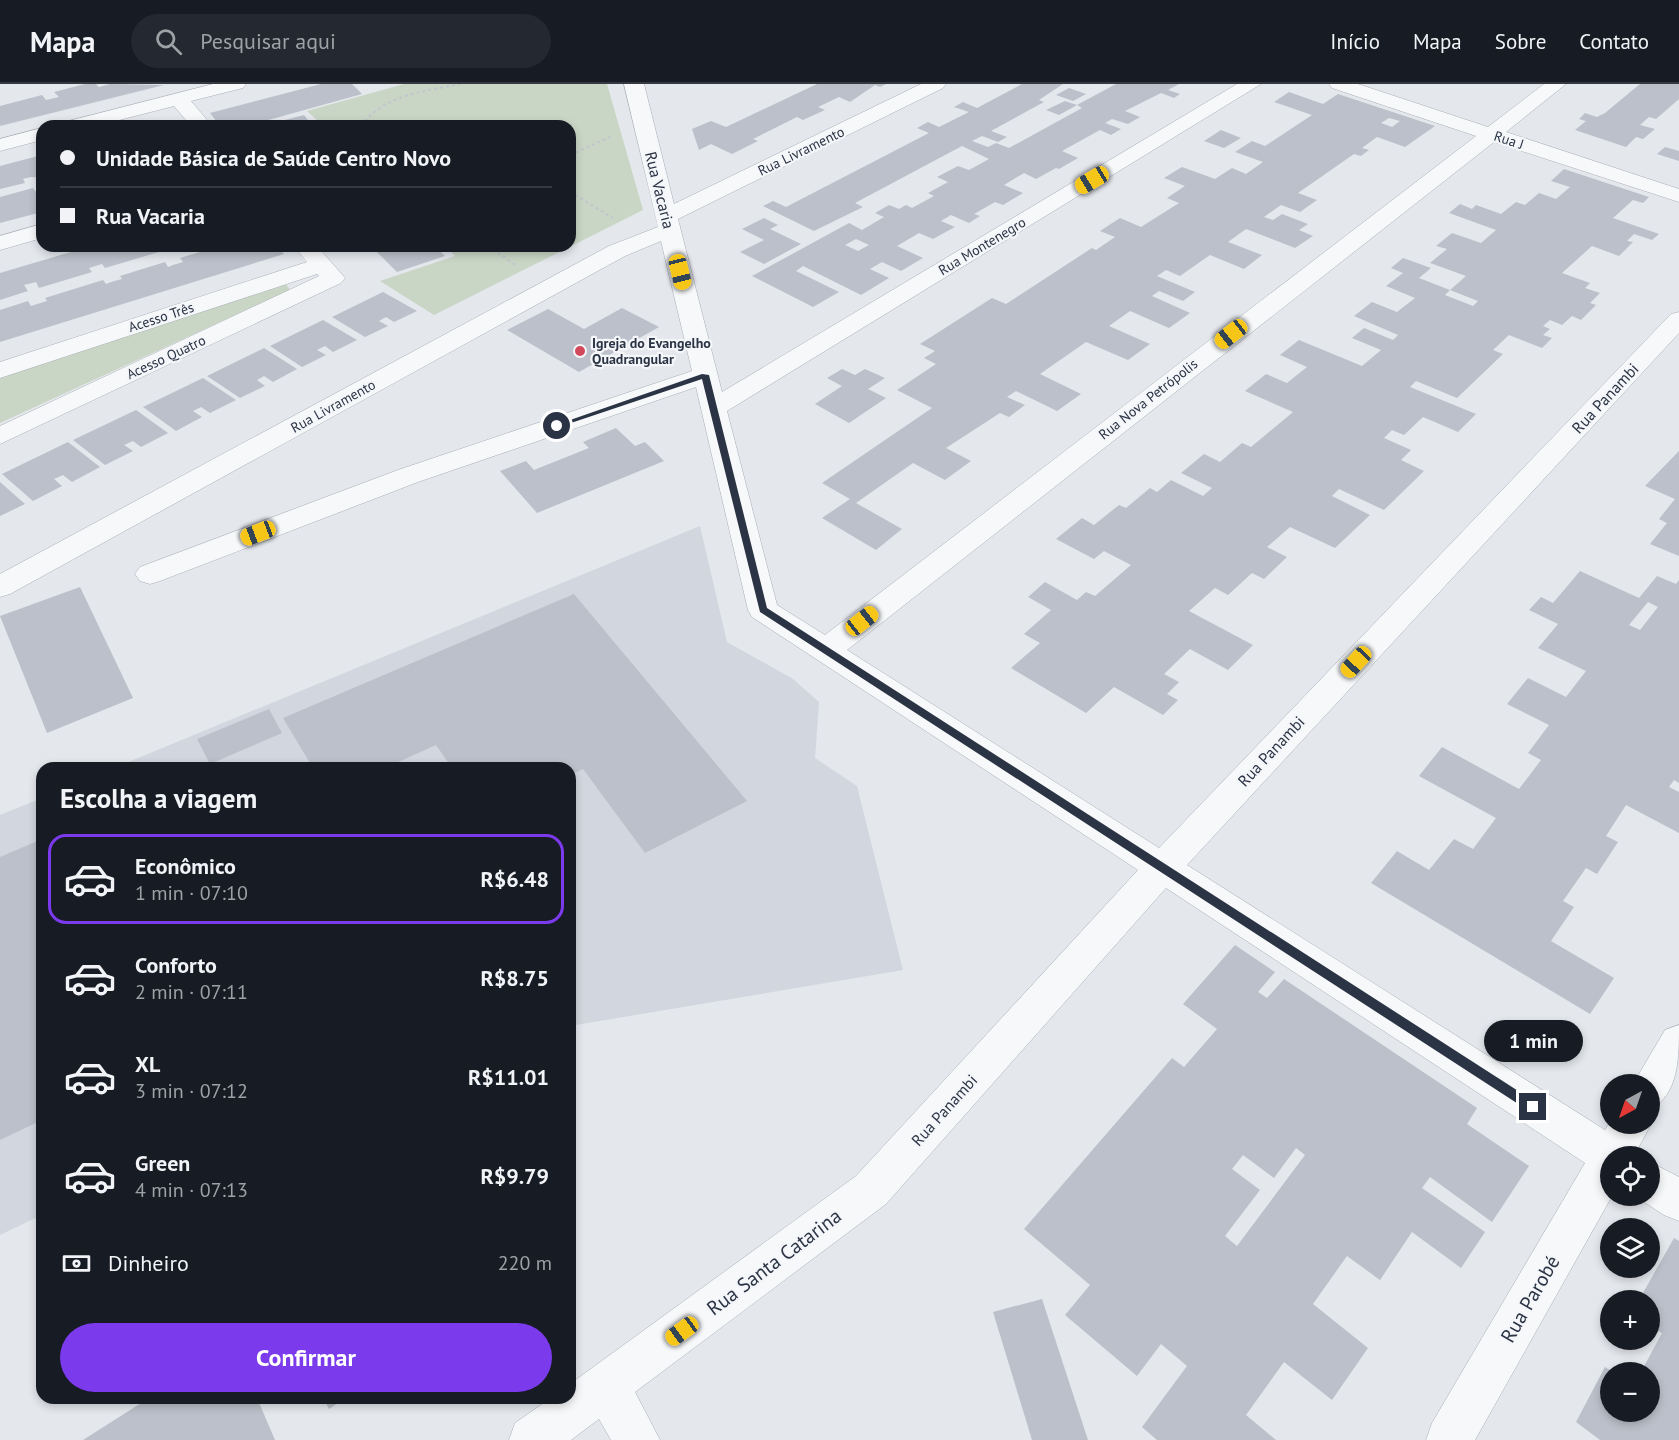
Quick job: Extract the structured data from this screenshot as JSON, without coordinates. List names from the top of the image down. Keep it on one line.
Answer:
{"streets":{"street":["Rua J","Rua Livramento","Rua Vacaria","Rua Montenegro","Acesso Três","Acesso Quatro","Rua Panambi","Rua Nova Petrópolis","Rua Santa Catarina","Rua Parobé"]},"crossings":[["Rua J","Rua Nova Petrópolis"],["Rua Livramento","Rua Vacaria"],["Rua Vacaria","Rua Montenegro"],["Rua Vacaria","Rua Panambi"],["Rua Vacaria","Rua Nova Petrópolis"],["Acesso Três","Acesso Quatro"],["Rua Panambi","Rua Santa Catarina"]],"places":["Igreja do Evangelho Quadrangular"],"north":"bottom left","page":{"header":"Mapa","search":"Pesquisar aqui","nav":["Início","Mapa","Sobre","Contato"],"banner":["Unidade Básica de Saúde Centro Novo","Rua Vacaria"],"heading":"Escolha a viagem","list":[{"name":"Econômico","note":"1 min · 07:10","value":"R$6.48"},{"name":"Conforto","note":"2 min · 07:11","value":"R$8.75"},{"name":"XL","note":"3 min · 07:12","value":"R$11.01"},{"name":"Green","note":"4 min · 07:13","value":"R$9.79"}],"bubble":"1 min","map_buttons":["+","−"],"pay":["Dinheiro","220 m"],"buttons":"Confirmar"}}
